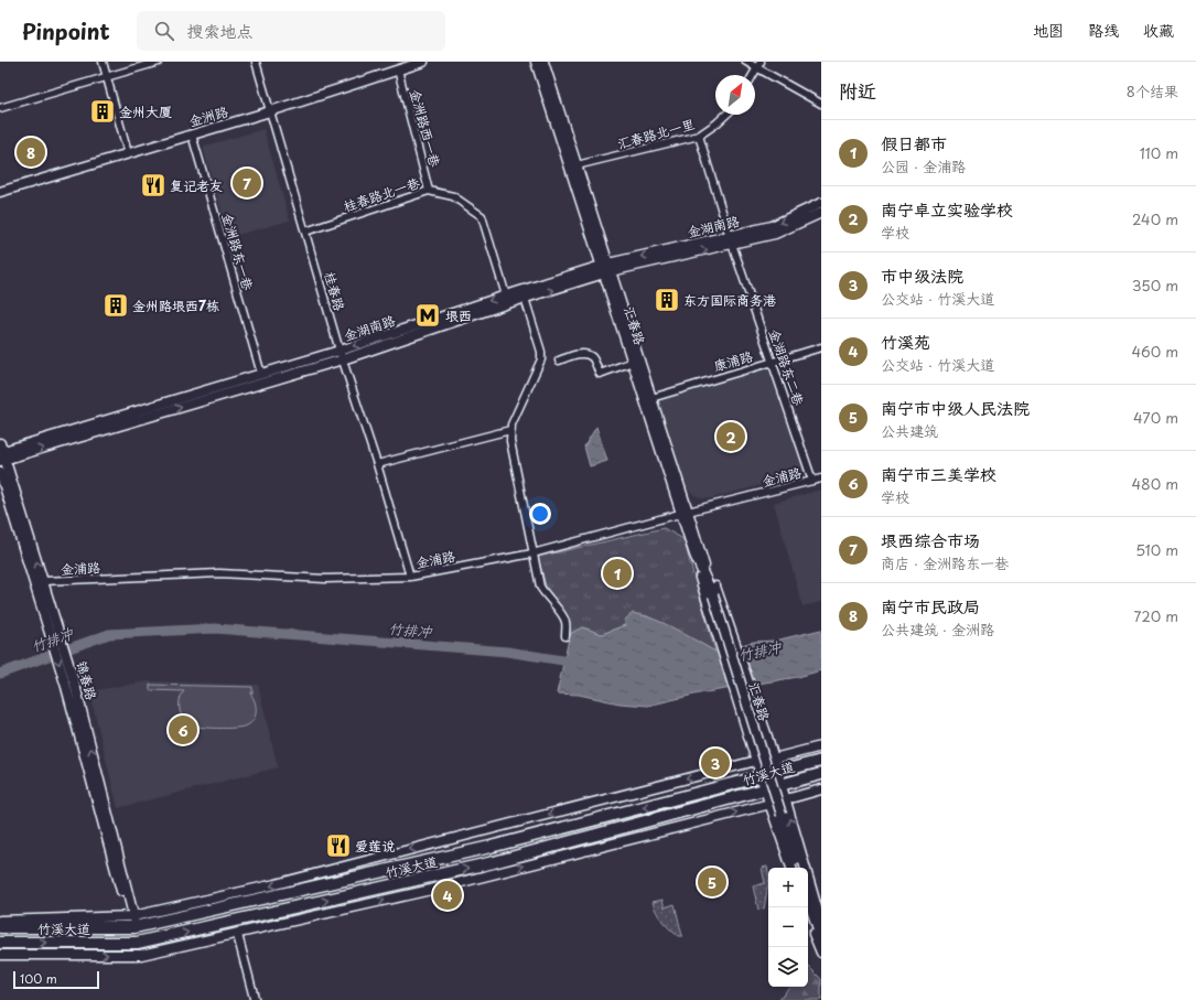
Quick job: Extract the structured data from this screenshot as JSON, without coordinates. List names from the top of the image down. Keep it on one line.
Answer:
{"streets":{"highway":["竹溪大道"],"main road":["金洲路","金湖南路","汇春路","锦春路"],"street":["金洲路西一巷","汇春路北一里","桂春路北一巷","金洲路东一巷","桂春路","康浦路","金湖路东二巷","金浦路"]},"crossings":[["金洲路","金洲路西一巷"],["金洲路","金洲路东一巷"],["金洲路","桂春路"],["金洲路西一巷","桂春路北一巷"],["汇春路北一里","汇春路"],["汇春路北一里","金湖路东二巷"],["桂春路北一巷","金湖南路"],["桂春路北一巷","桂春路"],["金湖南路","金洲路东一巷"],["金湖南路","桂春路"],["金湖南路","汇春路"],["金湖南路","金湖路东二巷"],["金湖南路","锦春路"],["桂春路","金浦路"],["汇春路","康浦路"],["汇春路","金浦路"],["康浦路","金湖路东二巷"],["金湖路东二巷","金浦路"],["金浦路","锦春路"],["锦春路","竹溪大道"]],"water":["竹排冲"],"places":{"building":["金州大厦","东方国际商务港","金州路埌西7栋"],"restaurant":["复记老友","爱莲说"],"metro station":["埌西"]},"scale_bar":"100 m","north":"top right","page":{"header":"Pinpoint","search":"搜索地点","nav":["地图","路线","收藏"],"heading":["附近","8个结果"],"list":[{"mark":"1","name":"假日都市","note":"公园 · 金浦路","value":"110 m"},{"mark":"2","name":"南宁卓立实验学校","note":"学校","value":"240 m"},{"mark":"3","name":"市中级法院","note":"公交站 · 竹溪大道","value":"350 m"},{"mark":"4","name":"竹溪苑","note":"公交站 · 竹溪大道","value":"460 m"},{"mark":"5","name":"南宁市中级人民法院","note":"公共建筑","value":"470 m"},{"mark":"6","name":"南宁市三美学校","note":"学校","value":"480 m"},{"mark":"7","name":"埌西综合市场","note":"商店 · 金洲路东一巷","value":"510 m"},{"mark":"8","name":"南宁市民政局","note":"公共建筑 · 金洲路","value":"720 m"}],"pins":["8","7","2","1","6","3","5","4"],"map_buttons":["+","−"],"scale":"100 m"}}
